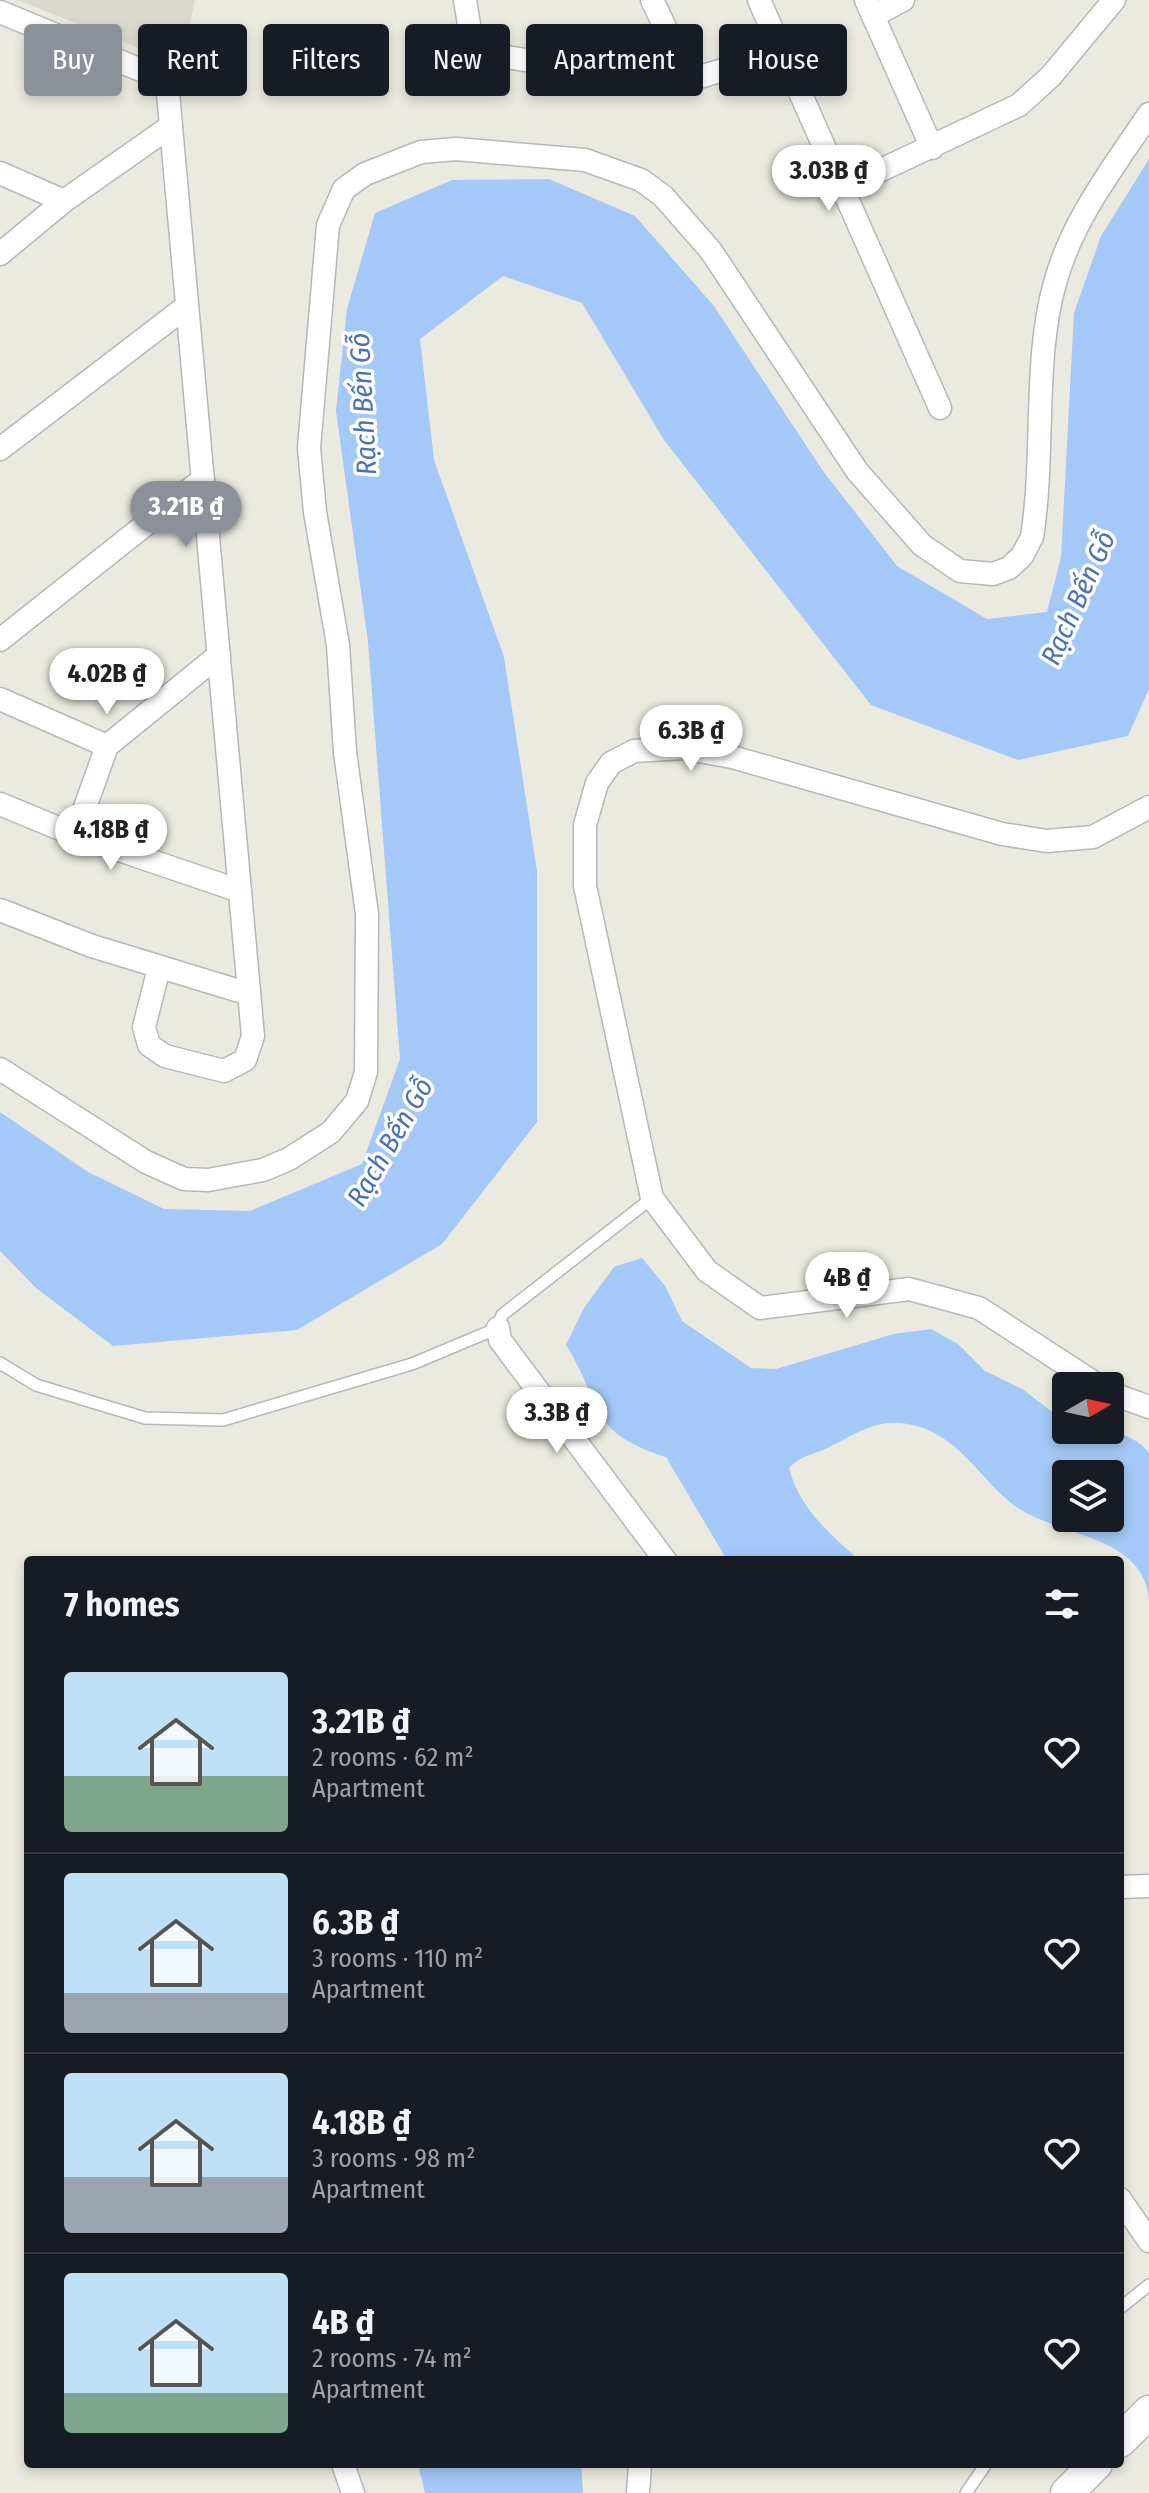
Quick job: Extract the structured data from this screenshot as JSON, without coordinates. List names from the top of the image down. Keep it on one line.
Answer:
{"water":["Rạch Bến Gỗ"],"north":"right","page":{"chip":["Buy","Rent","Filters","New","Apartment","House"],"price":["3.03B ₫","3.21B ₫","4.02B ₫","6.3B ₫","4.18B ₫","4B ₫","3.3B ₫"],"heading":"7 homes","list":[{"name":"3.21B ₫","note":"2 rooms · 62 m² · Apartment"},{"name":"6.3B ₫","note":"3 rooms · 110 m² · Apartment"},{"name":"4.18B ₫","note":"3 rooms · 98 m² · Apartment"},{"name":"4B ₫","note":"2 rooms · 74 m² · Apartment"}]}}
